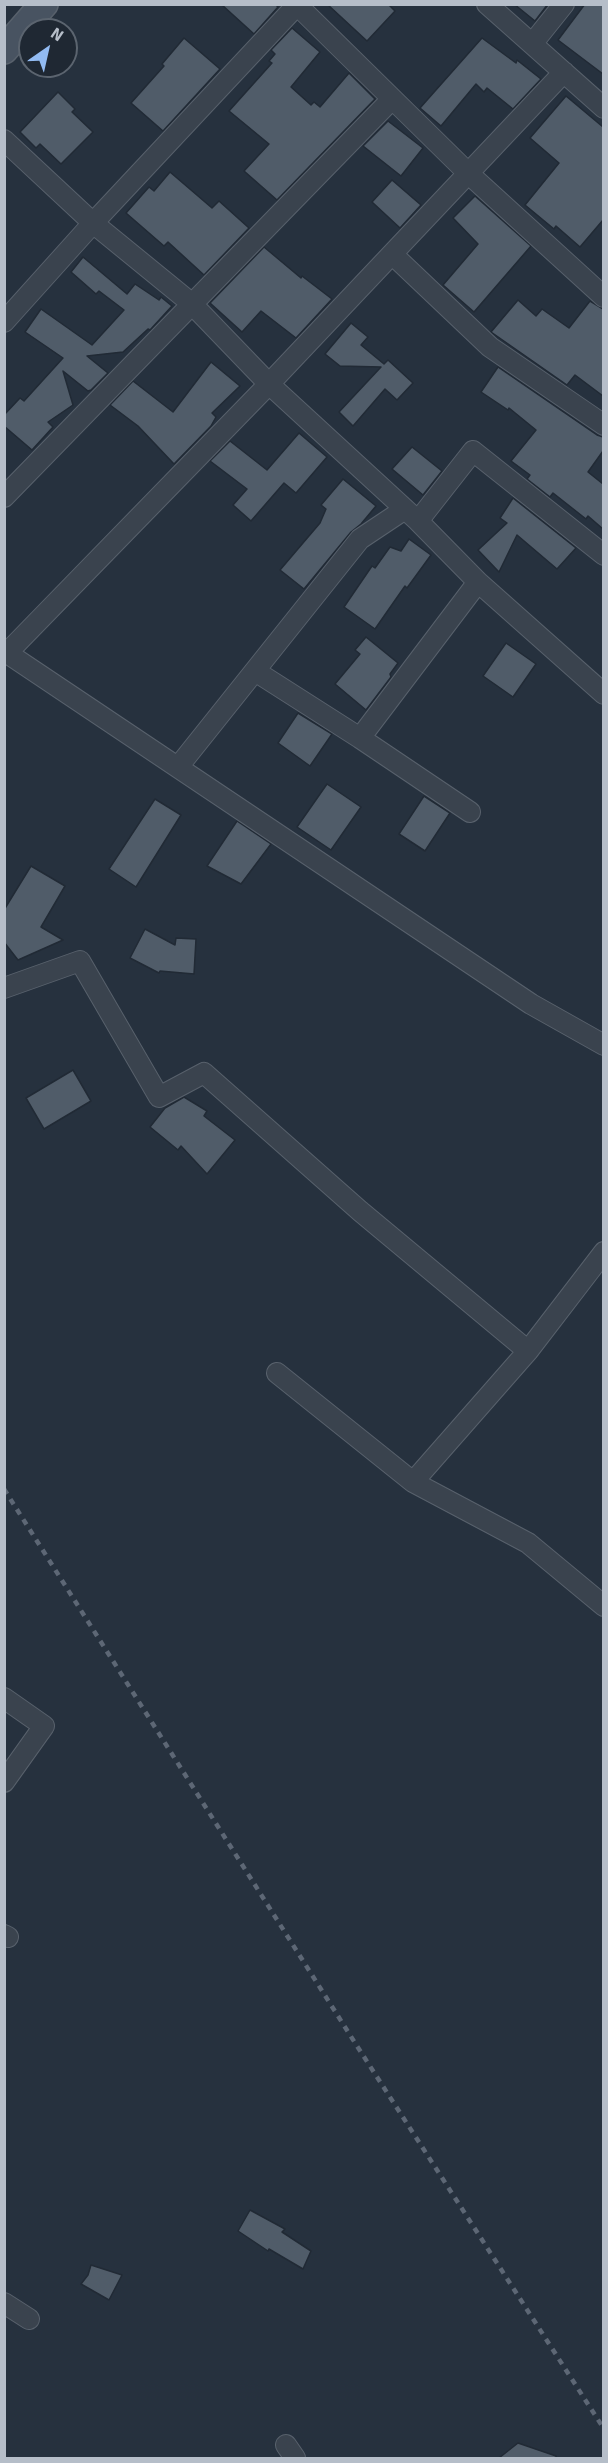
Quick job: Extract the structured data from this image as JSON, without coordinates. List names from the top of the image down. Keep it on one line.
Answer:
{"north":"top right"}
